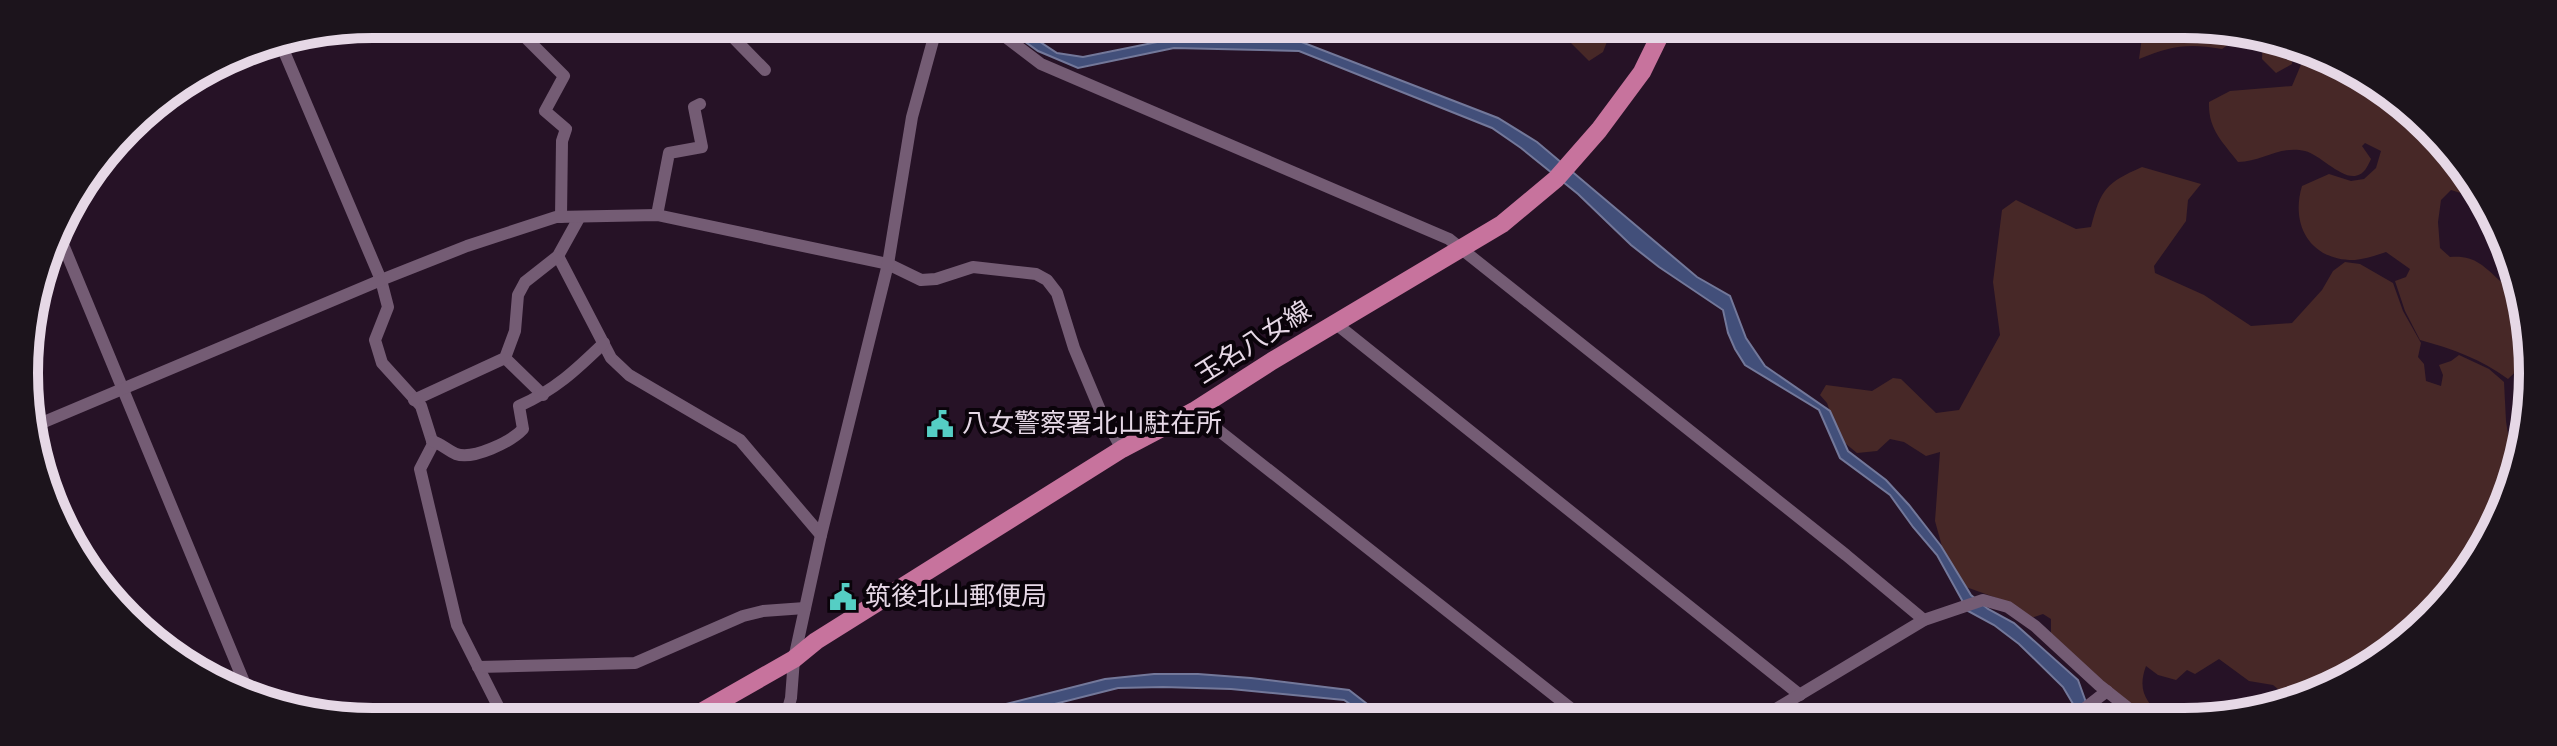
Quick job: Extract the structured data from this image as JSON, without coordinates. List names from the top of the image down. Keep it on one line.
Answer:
{"streets":{"main road":["玉名八女線"]},"places":{"public building":["八女警察署北山駐在所","筑後北山郵便局"]}}
